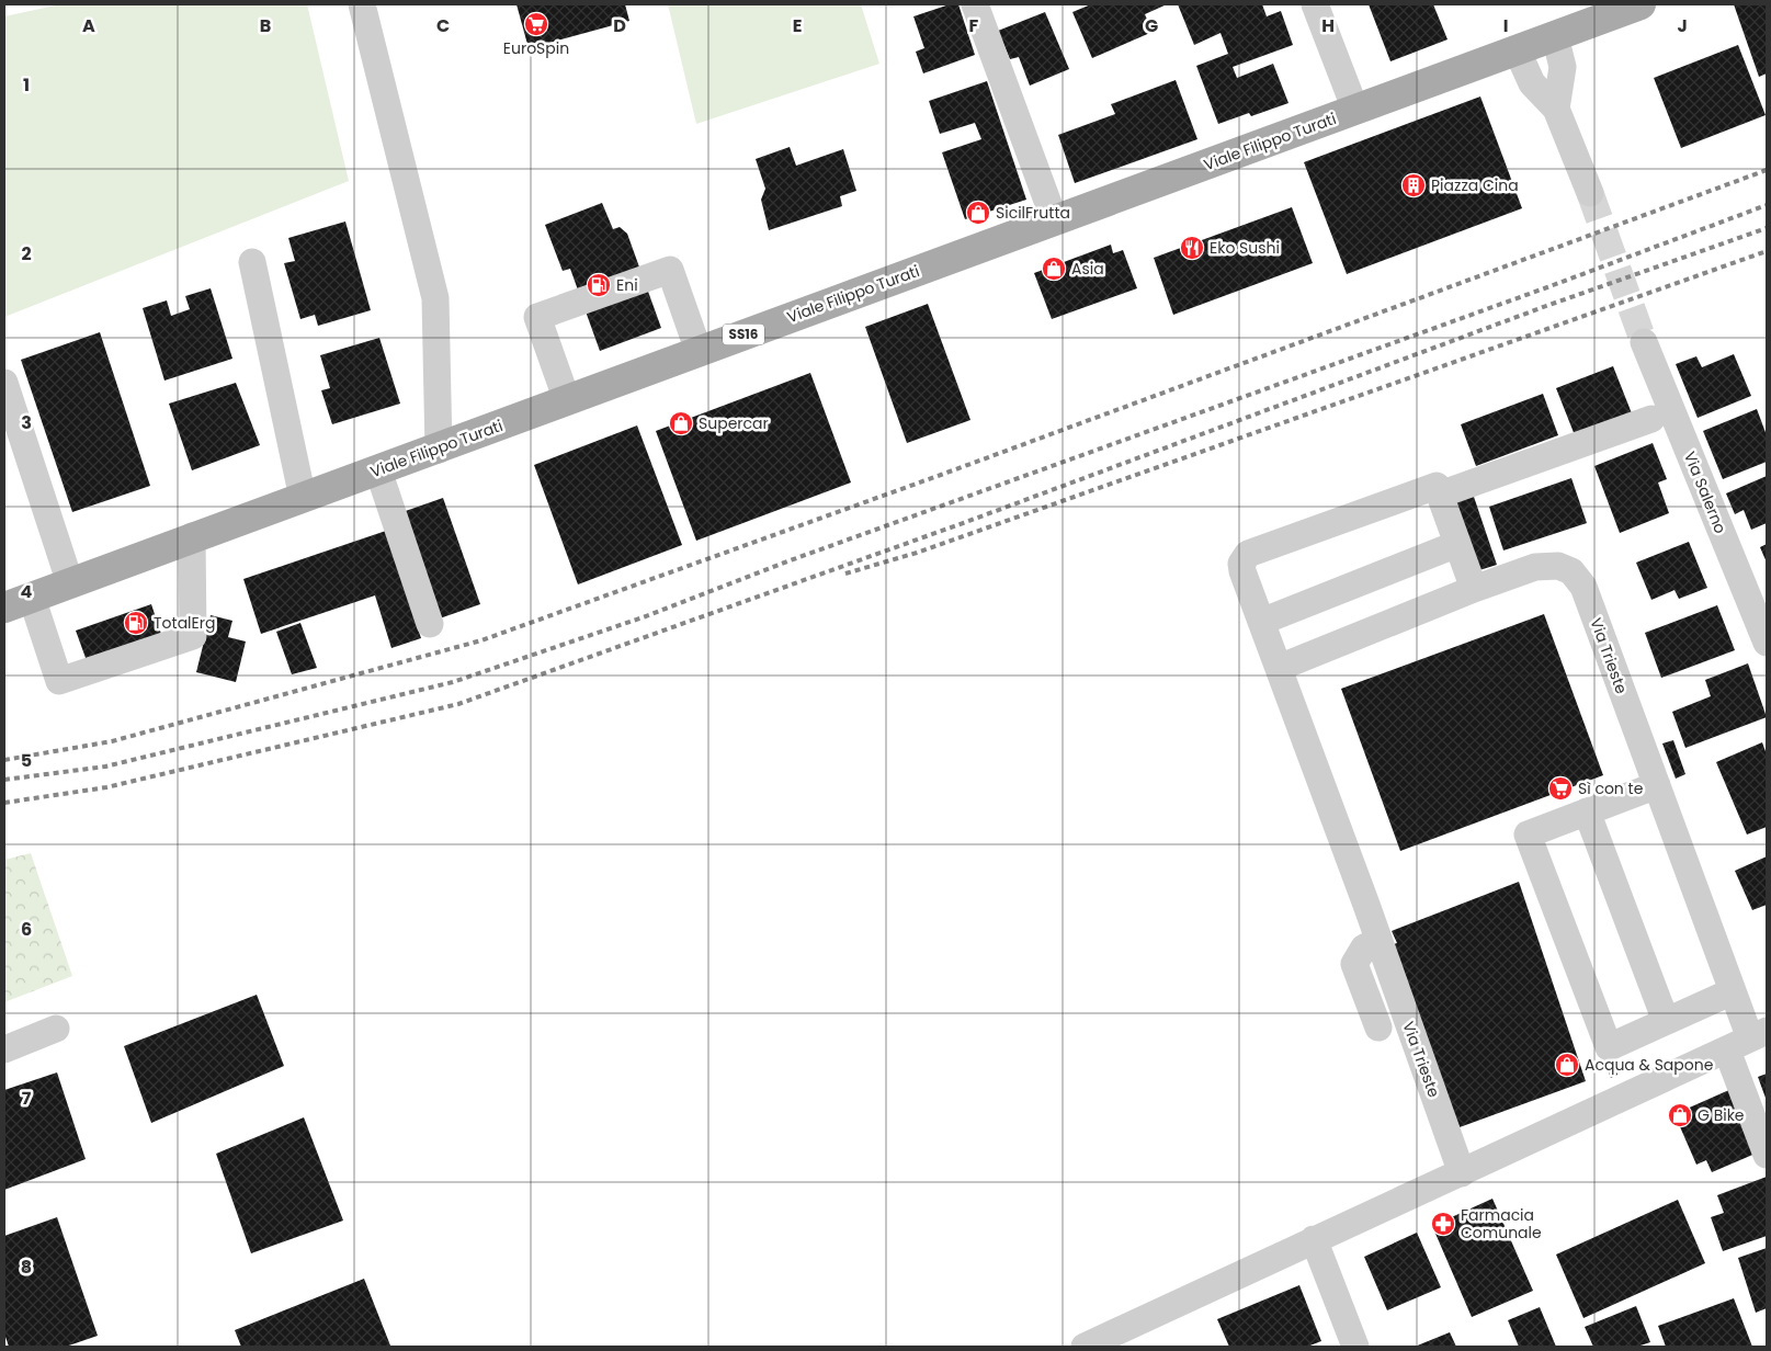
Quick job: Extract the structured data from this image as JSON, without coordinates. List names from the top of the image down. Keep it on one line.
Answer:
{"streets":{"main road":["Viale Filippo Turati","SS16"],"street":["Via Salerno","Via Trieste"]},"places":{"supermarket":["EuroSpin","Sì con te"],"building":["Piazza Cina"],"shop":["SicilFrutta","Asia","Supercar","Acqua & Sapone","G Bike"],"restaurant":["Eko Sushi"],"fuel station":["Eni","TotalErg"],"pharmacy":["Farmacia Comunale"]},"grid":{"columns":["A","B","C","D","E","F","G","H","I","J"],"rows":["1","2","3","4","5","6","7","8"]}}
